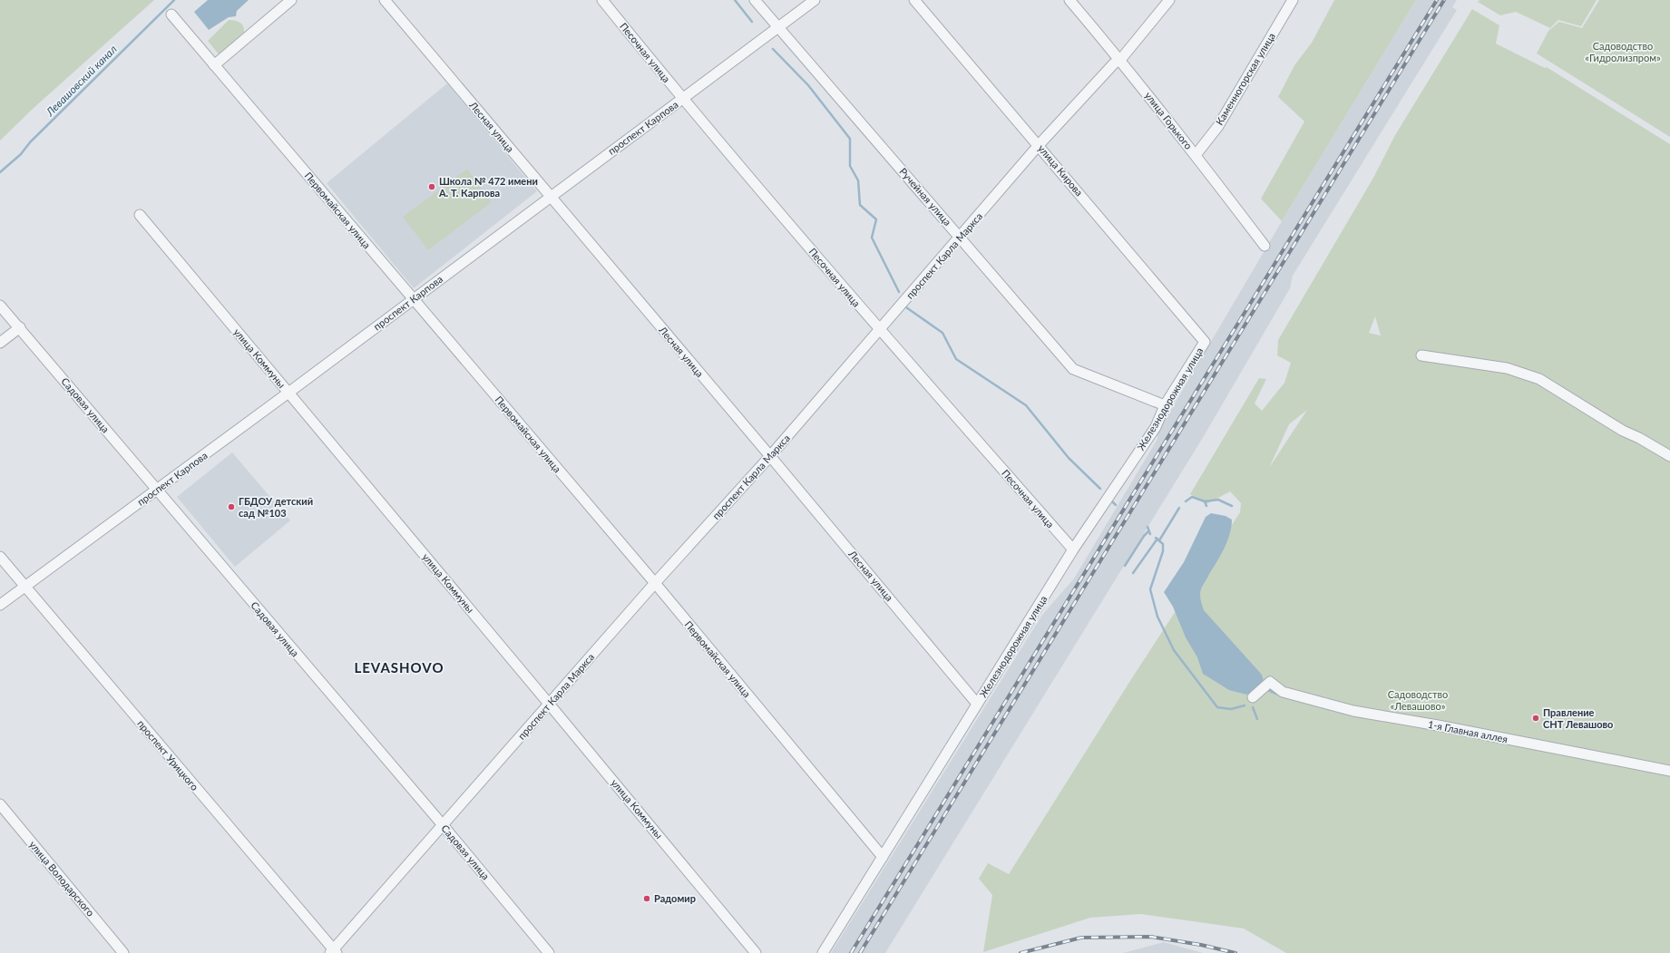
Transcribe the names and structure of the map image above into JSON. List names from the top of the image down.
{
  "streets": {
    "street": [
      "Песочная улица",
      "Каменногорская улица",
      "улица Горького",
      "Лесная улица",
      "проспект Карпова",
      "улица Кирова",
      "Ручейная улица",
      "Первомайская улица",
      "проспект Карла Маркса",
      "улица Коммуны",
      "Железнодорожная улица",
      "Садовая улица",
      "1-я Главная аллея",
      "проспект Урицкого",
      "улица Володарского"
    ]
  },
  "crossings": [
    ["Песочная улица", "проспект Карпова"],
    ["Песочная улица", "проспект Карла Маркса"],
    ["Песочная улица", "Железнодорожная улица"],
    ["Каменногорская улица", "улица Горького"],
    ["улица Горького", "проспект Карла Маркса"],
    ["Лесная улица", "проспект Карпова"],
    ["Лесная улица", "проспект Карла Маркса"],
    ["Лесная улица", "Железнодорожная улица"],
    ["проспект Карпова", "Ручейная улица"],
    ["проспект Карпова", "Первомайская улица"],
    ["проспект Карпова", "улица Коммуны"],
    ["проспект Карпова", "Садовая улица"],
    ["проспект Карпова", "проспект Урицкого"],
    ["улица Кирова", "проспект Карла Маркса"],
    ["улица Кирова", "Железнодорожная улица"],
    ["Ручейная улица", "проспект Карла Маркса"],
    ["Ручейная улица", "Железнодорожная улица"],
    ["Первомайская улица", "проспект Карла Маркса"],
    ["Первомайская улица", "Железнодорожная улица"],
    ["проспект Карла Маркса", "улица Коммуны"],
    ["проспект Карла Маркса", "Садовая улица"],
    ["проспект Карла Маркса", "проспект Урицкого"]
  ],
  "districts": ["LEVASHOVO"],
  "water": ["Левашовский канал"],
  "parks": ["Садоводство «Гидролизпром»", "Садоводство «Левашово»"],
  "places": [
    "Школа № 472 имени А. Т. Карпова",
    "ГБДОУ детский сад №103",
    "Правление СНТ Левашово",
    "Радомир"
  ]
}
